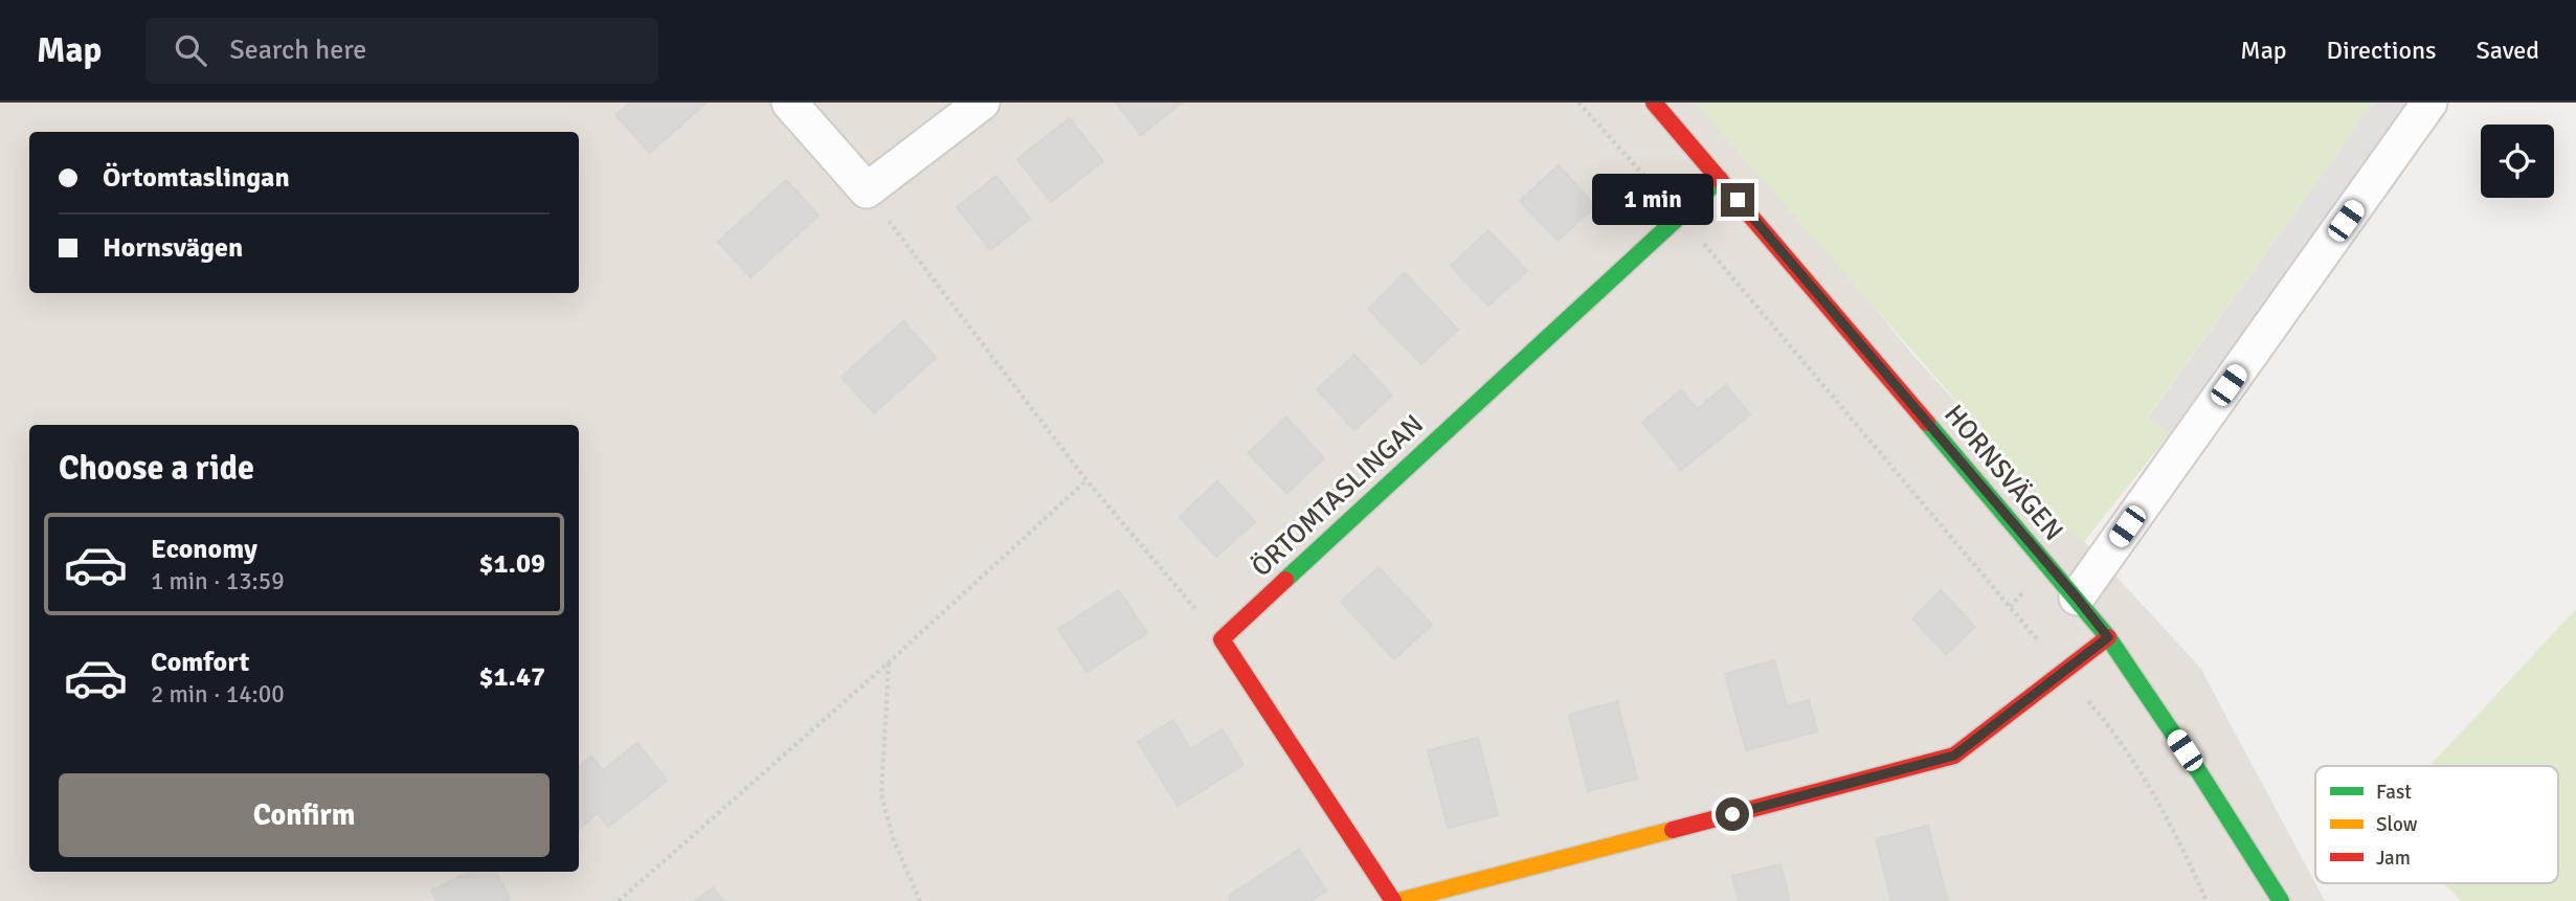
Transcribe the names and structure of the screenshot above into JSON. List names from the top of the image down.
{
  "streets": {
    "street": ["HORNSVÄGEN", "ÖRTOMTASLINGAN"]
  },
  "crossings": [
    ["HORNSVÄGEN", "ÖRTOMTASLINGAN"]
  ],
  "legend": ["Fast", "Slow", "Jam"],
  "page": {
    "header": "Map",
    "search": "Search here",
    "nav": ["Map", "Directions", "Saved"],
    "banner": ["Örtomtaslingan", "Hornsvägen"],
    "bubble": "1 min",
    "heading": "Choose a ride",
    "list": [
      {
        "name": "Economy",
        "note": "1 min · 13:59",
        "value": "$1.09"
      },
      {
        "name": "Comfort",
        "note": "2 min · 14:00",
        "value": "$1.47"
      }
    ],
    "buttons": "Confirm"
  }
}
